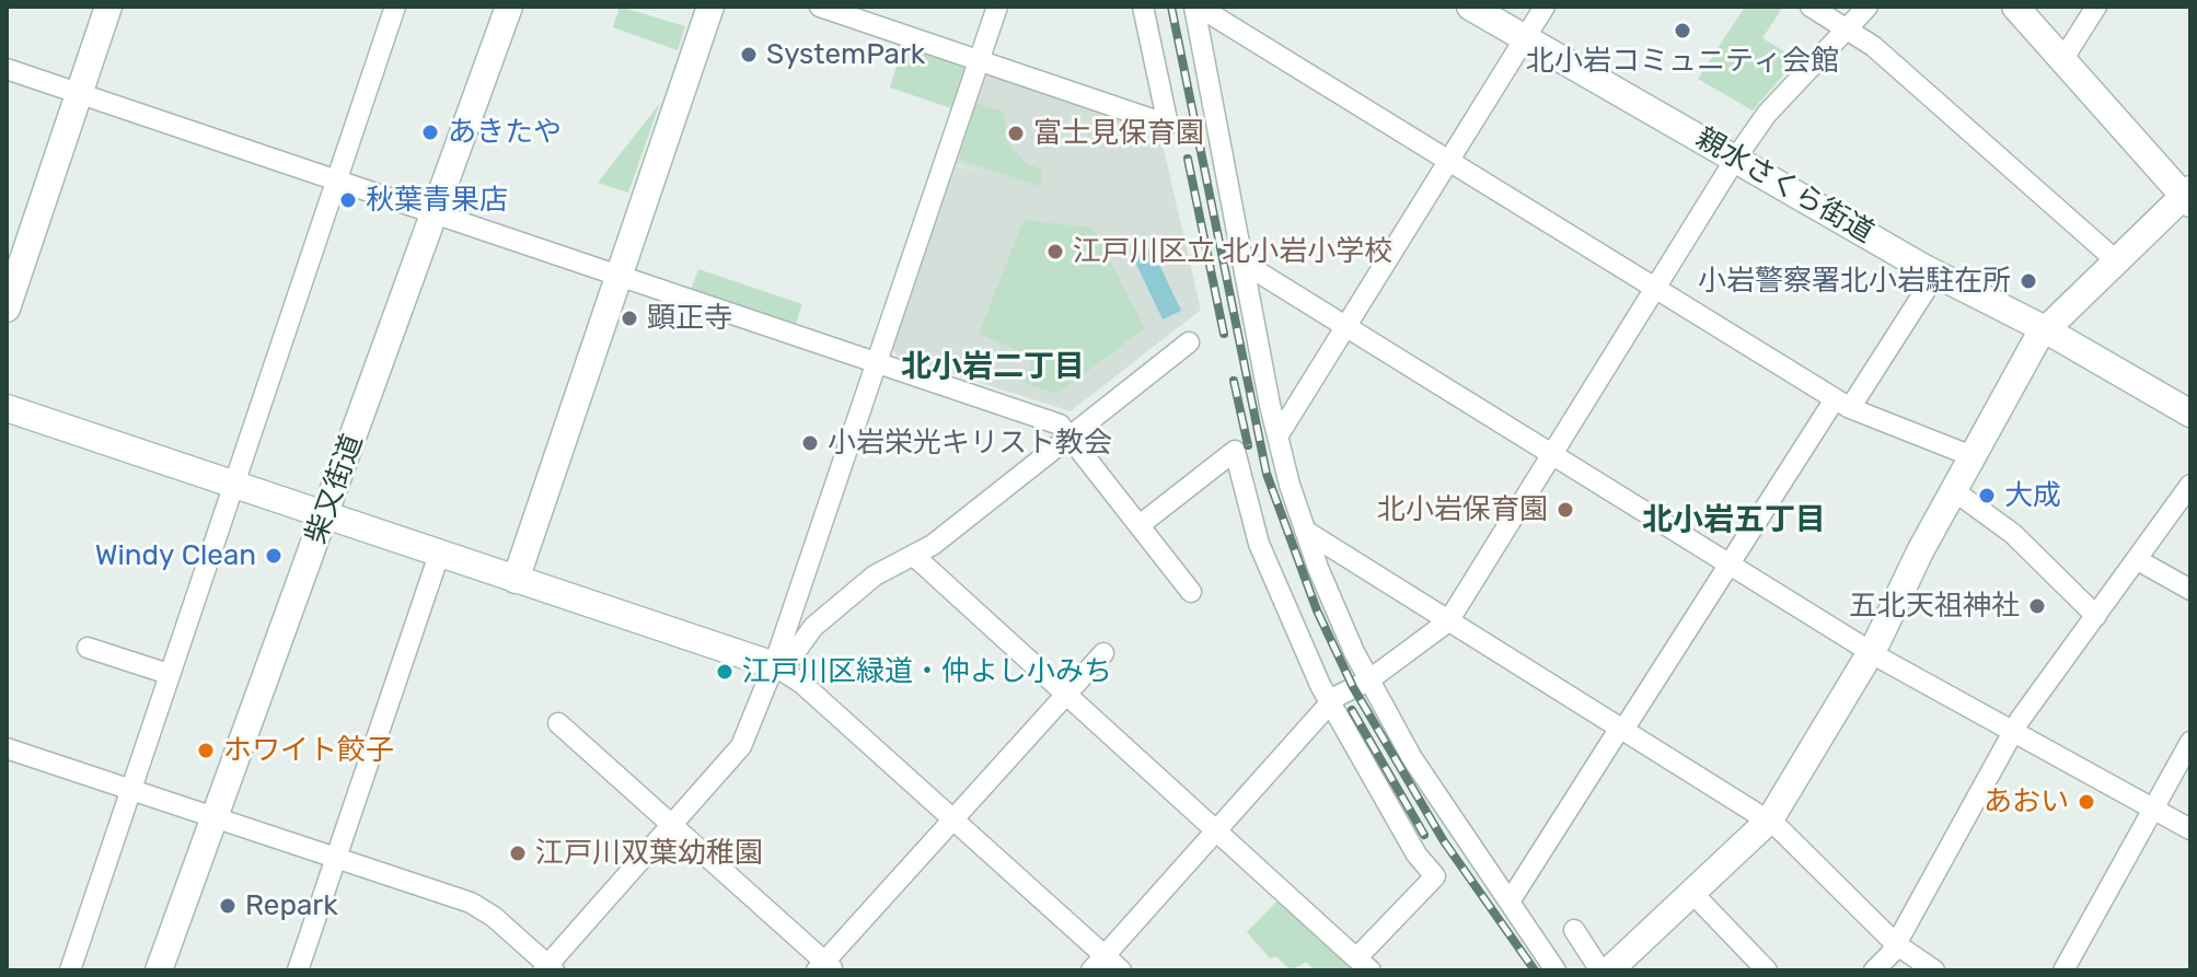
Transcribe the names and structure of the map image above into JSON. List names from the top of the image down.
{
  "streets": {
    "street": ["親水さくら街道", "柴又街道"]
  },
  "districts": ["北小岩二丁目", "北小岩五丁目"],
  "places": [
    "北小岩コミュニティ会館",
    "SystemPark",
    "あきたや",
    "富士見保育園",
    "秋葉青果店",
    "江戸川区立 北小岩小学校",
    "小岩警察署北小岩駐在所",
    "顕正寺",
    "小岩栄光キリスト教会",
    "大成",
    "北小岩保育園",
    "Windy Clean",
    "五北天祖神社",
    "江戸川区緑道・仲よし小みち",
    "ホワイト餃子",
    "あおい",
    "江戸川双葉幼稚園",
    "Repark"
  ]
}
